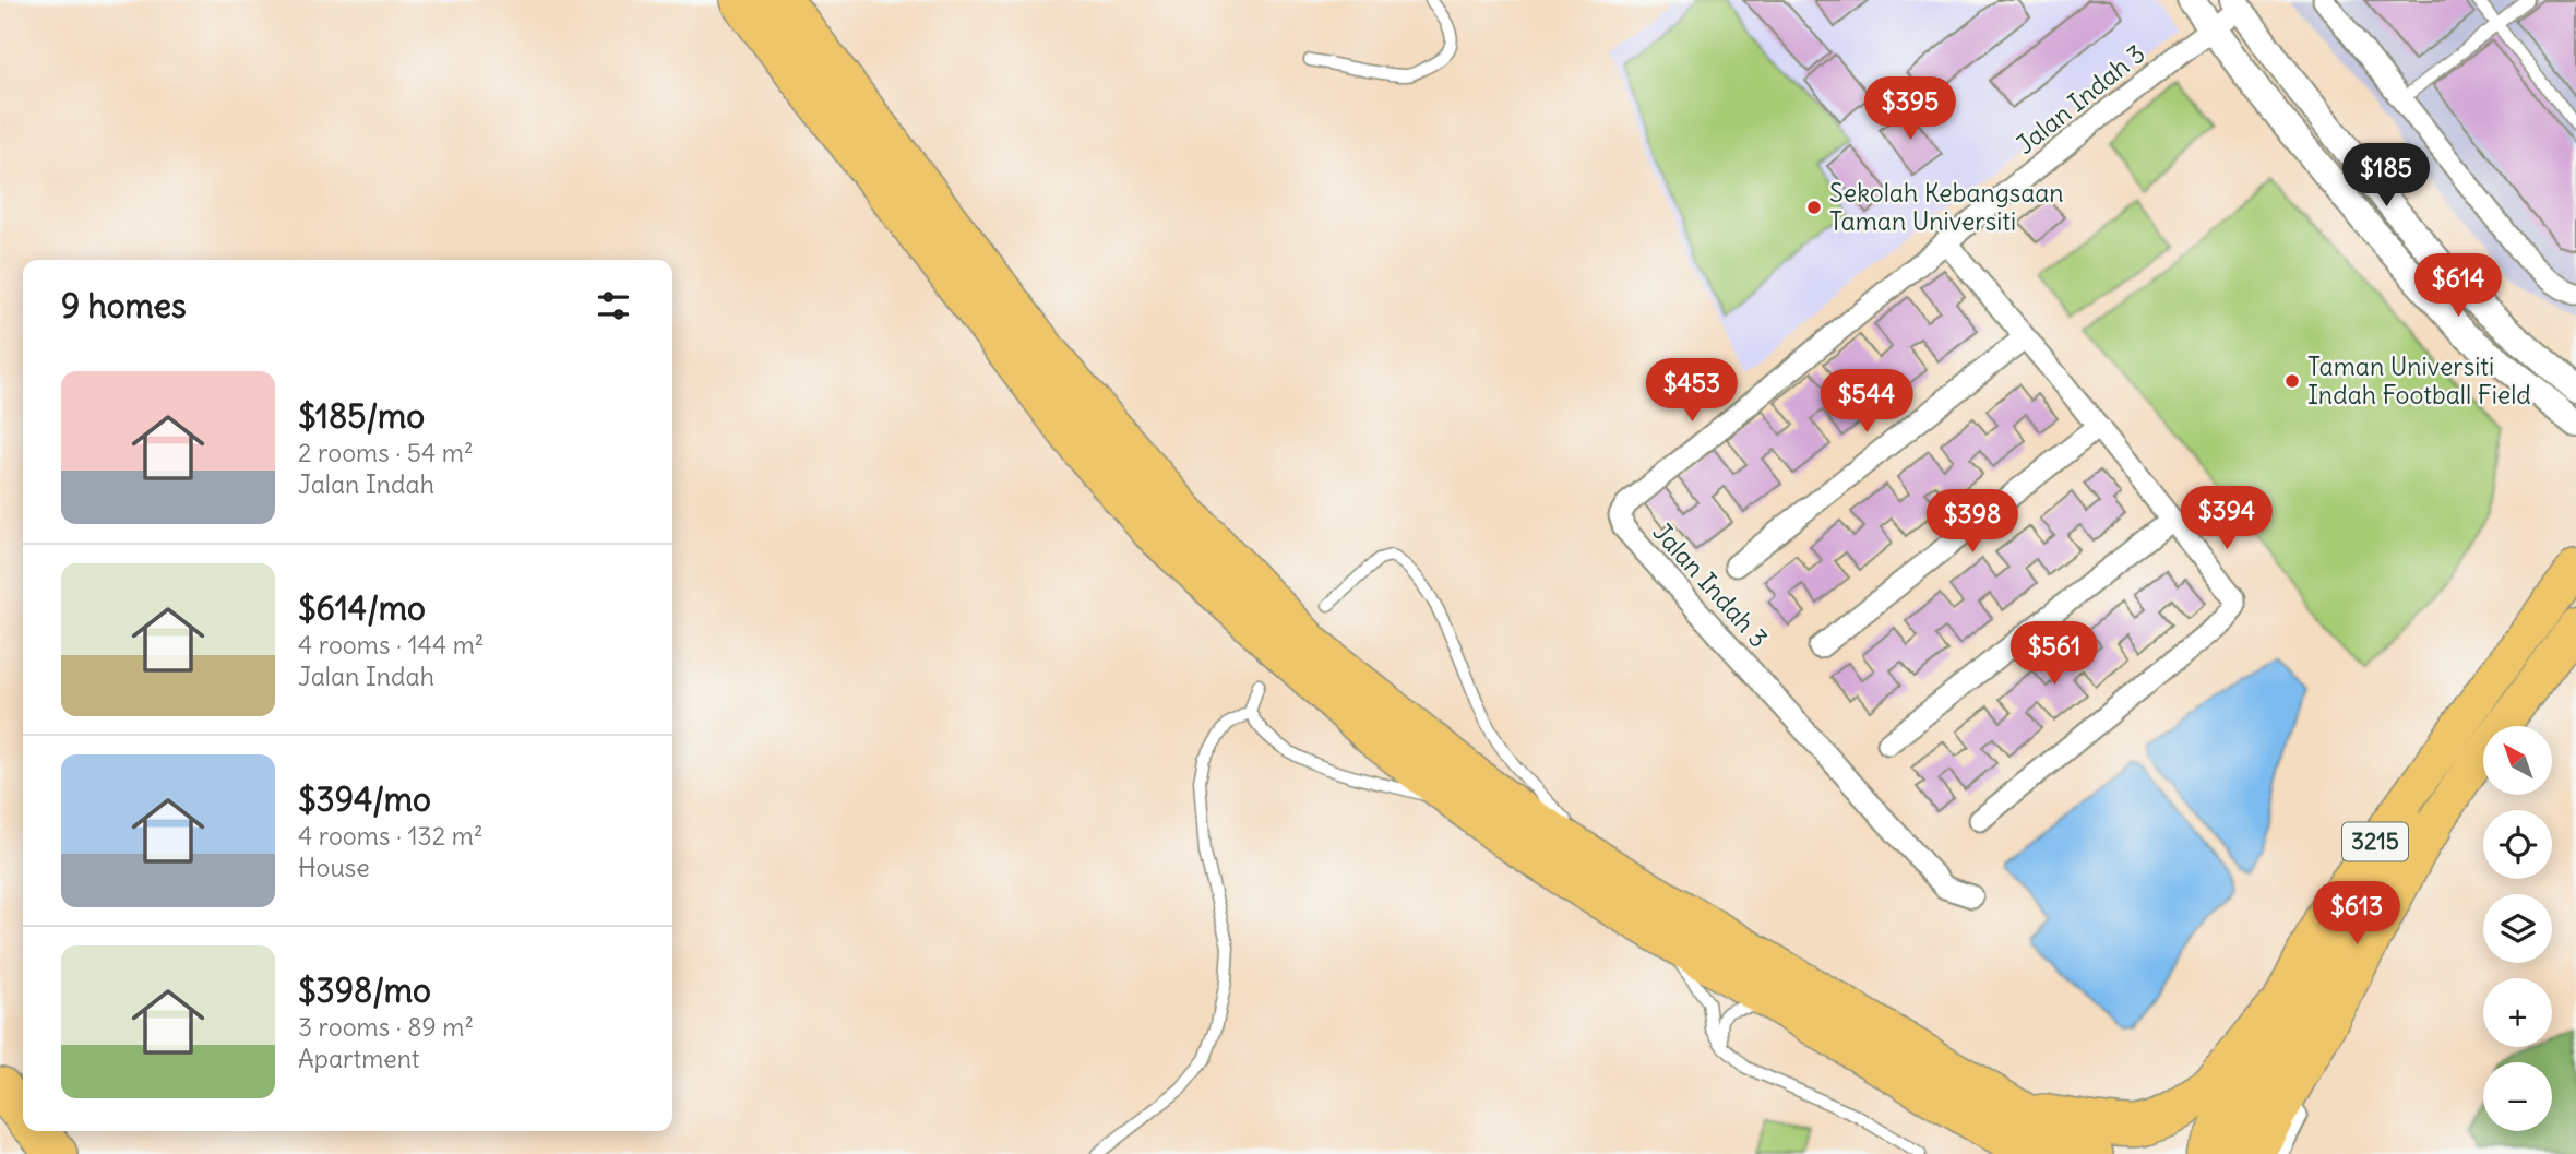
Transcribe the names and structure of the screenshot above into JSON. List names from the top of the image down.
{
  "streets": {
    "main road": ["3215"],
    "street": ["Jalan Indah 3"]
  },
  "places": ["Sekolah Kebangsaan Taman Universiti", "Taman Universiti Indah Football Field"],
  "north": "top left",
  "page": {
    "price": [
      "$395",
      "$185",
      "$614",
      "$453",
      "$544",
      "$394",
      "$398",
      "$561",
      "$613"
    ],
    "heading": "9 homes",
    "list": [
      {
        "name": "$185/mo",
        "note": "2 rooms · 54 m² · Jalan Indah"
      },
      {
        "name": "$614/mo",
        "note": "4 rooms · 144 m² · Jalan Indah"
      },
      {
        "name": "$394/mo",
        "note": "4 rooms · 132 m² · House"
      },
      {
        "name": "$398/mo",
        "note": "3 rooms · 89 m² · Apartment"
      }
    ],
    "map_buttons": ["+", "−"]
  }
}
